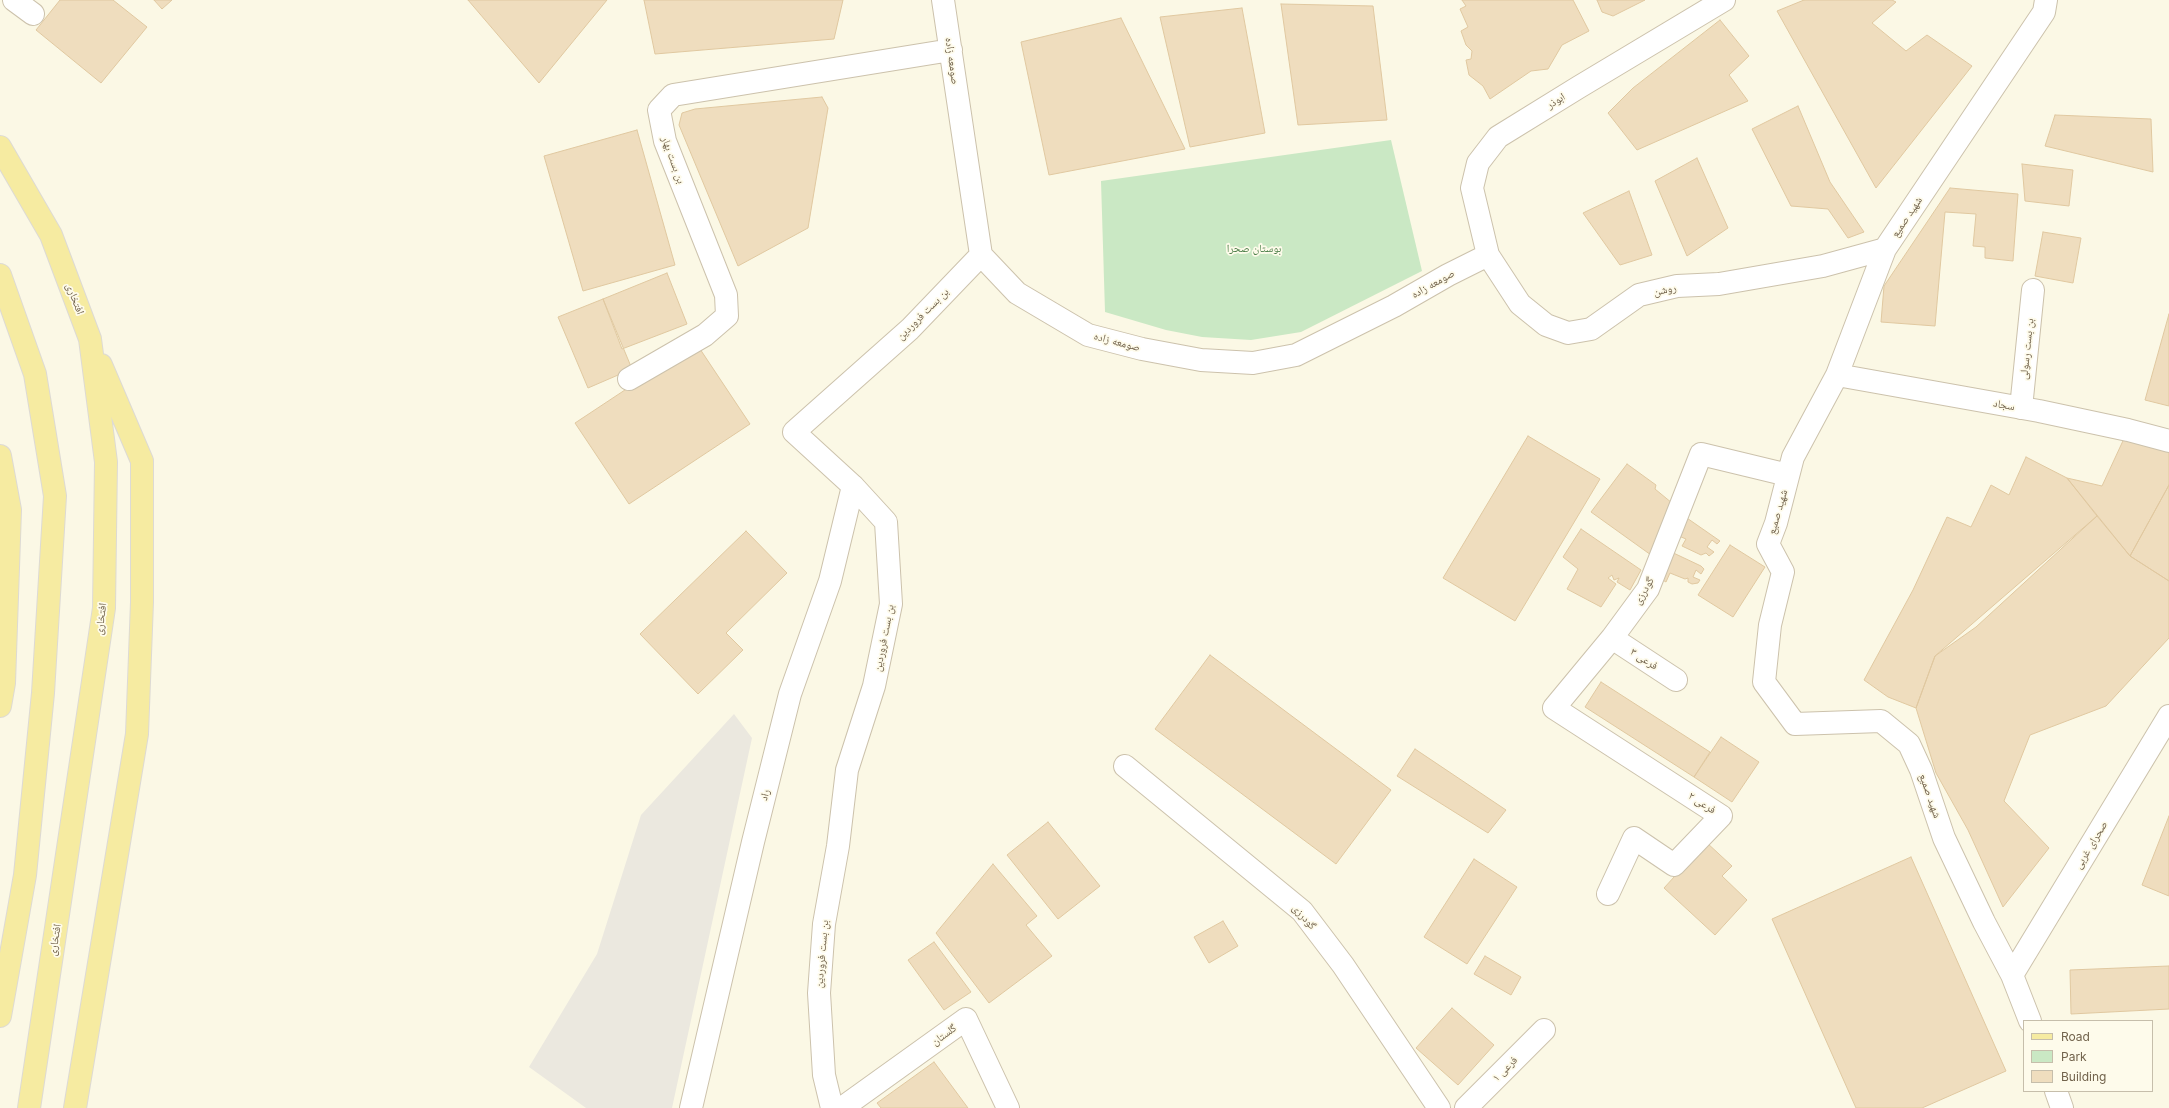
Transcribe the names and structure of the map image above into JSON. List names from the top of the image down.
{
  "streets": {
    "main road": ["افتخاری"],
    "street": [
      "صومعه زاده",
      "ابوذر",
      "بن بست بهار",
      "شهید صمیع",
      "روشن",
      "بن بست فروردین",
      "بن بست رسولی",
      "سجاد",
      "گودرزی",
      "فرعی ۳",
      "راد",
      "فرعی ۲",
      "صحرای غربی",
      "گلستان",
      "فرعی ۱"
    ]
  },
  "crossings": [
    ["صومعه زاده", "ابوذر"],
    ["صومعه زاده", "بن بست بهار"],
    ["صومعه زاده", "روشن"],
    ["صومعه زاده", "بن بست فروردین"],
    ["ابوذر", "روشن"],
    ["شهید صمیع", "روشن"],
    ["شهید صمیع", "سجاد"],
    ["شهید صمیع", "گودرزی"],
    ["شهید صمیع", "صحرای غربی"],
    ["بن بست فروردین", "راد"],
    ["بن بست رسولی", "سجاد"],
    ["گودرزی", "فرعی ۳"],
    ["گودرزی", "فرعی ۲"]
  ],
  "parks": ["بوستان صحرا"],
  "legend": ["Road", "Park", "Building"]
}
